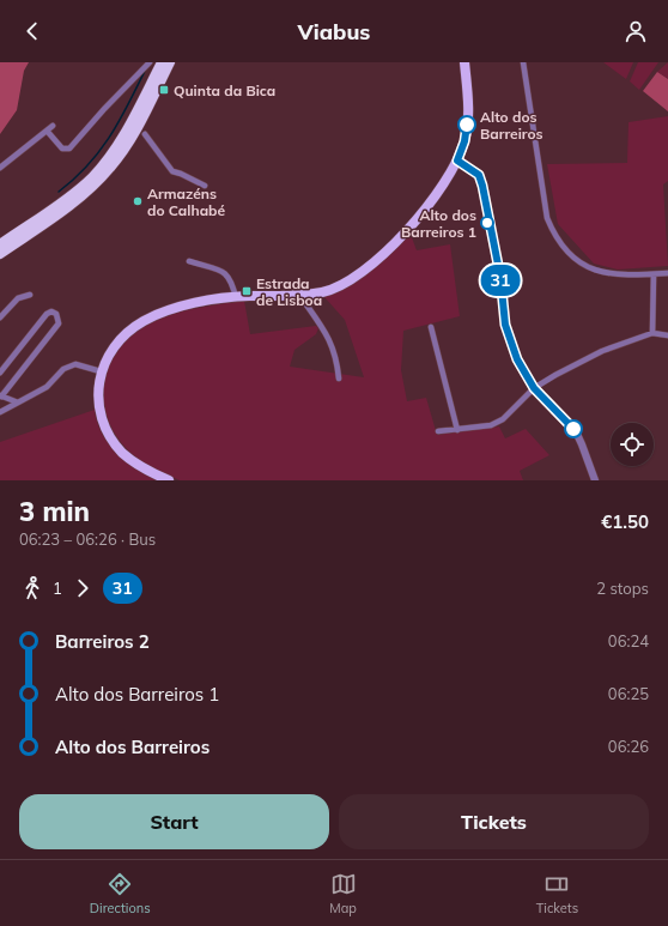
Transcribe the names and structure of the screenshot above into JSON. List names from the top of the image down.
{
  "places": {
    "transit": ["Quinta da Bica", "Estrada de Lisboa"],
    "other": ["Alto dos Barreiros", "Armazéns do Calhabé", "Alto dos Barreiros 1"]
  },
  "lines": ["bus line 31"],
  "page": {
    "header": "Viabus",
    "on_map": "31",
    "heading": ["3 min", "06:23 – 06:26 · Bus", "€1.50"],
    "legs": ["1", "31", "2 stops"],
    "list": [
      {
        "name": "Barreiros 2",
        "value": "06:24"
      },
      {
        "name": "Alto dos Barreiros 1",
        "value": "06:25"
      },
      {
        "name": "Alto dos Barreiros",
        "value": "06:26"
      }
    ],
    "buttons": ["Start", "Tickets"],
    "tabs": ["Directions", "Map", "Tickets"]
  }
}
